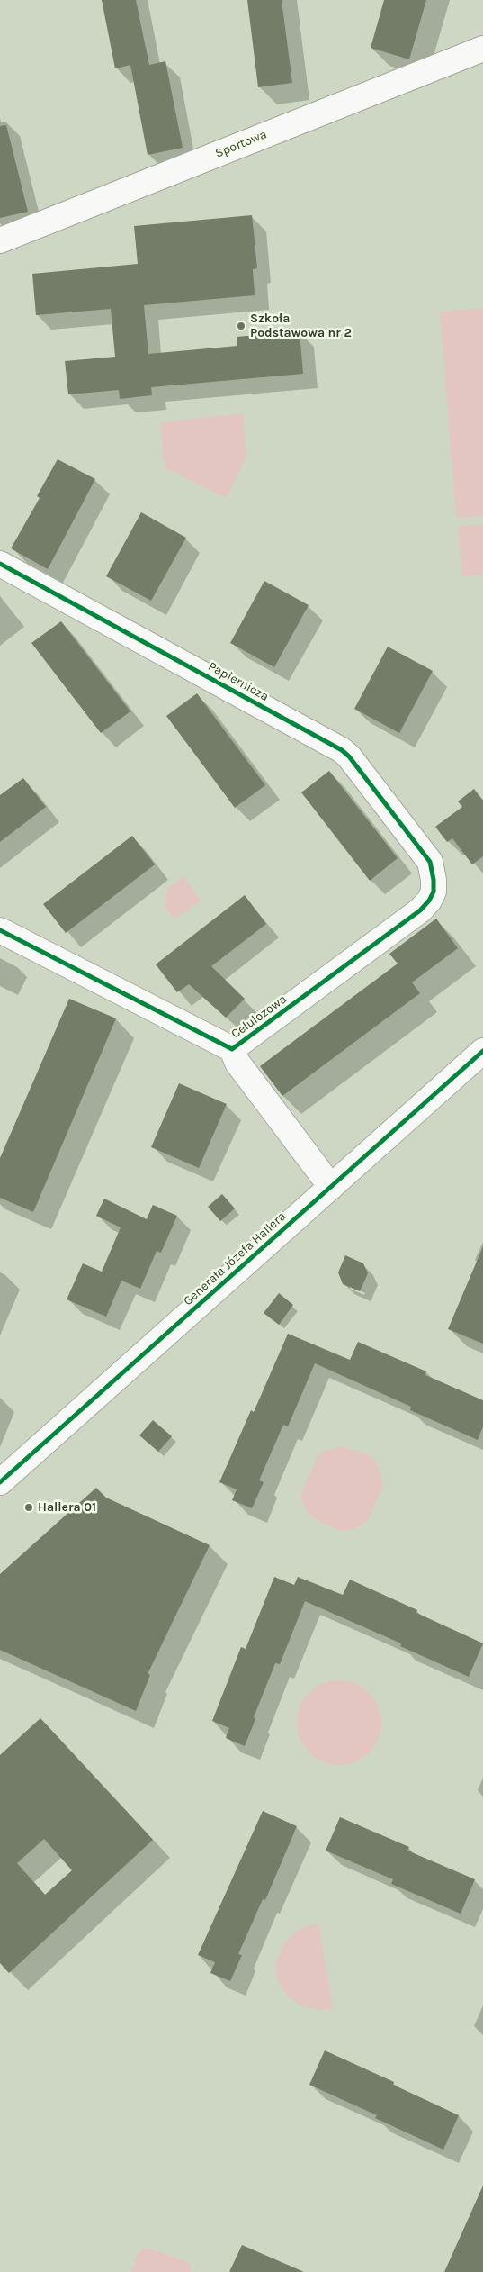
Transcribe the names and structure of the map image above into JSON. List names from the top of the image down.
{
  "streets": {
    "street": [
      "Sportowa",
      "Papiernicza",
      "Celulozowa",
      "Generała Józefa Hallera"
    ]
  },
  "crossings": [
    ["Papiernicza", "Celulozowa"],
    ["Celulozowa", "Generała Józefa Hallera"]
  ],
  "places": ["Szkoła Podstawowa nr 2", "Hallera 01"]
}
